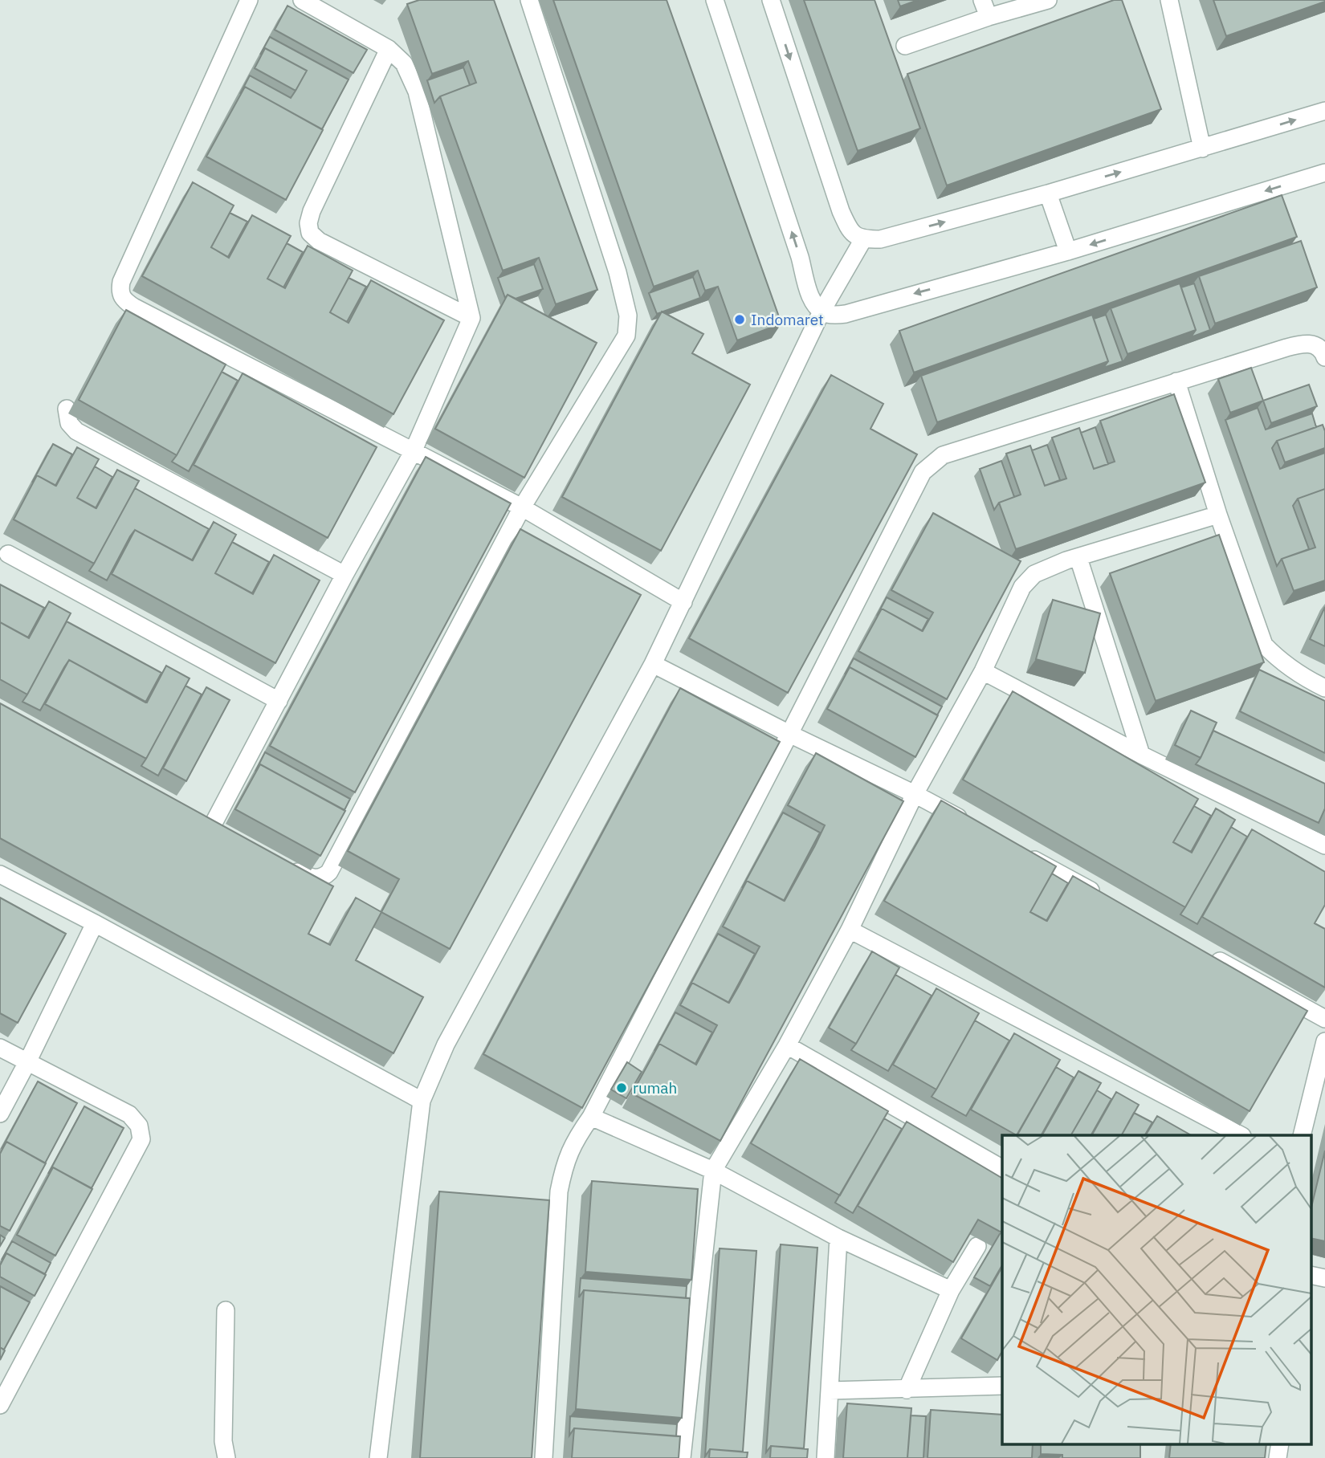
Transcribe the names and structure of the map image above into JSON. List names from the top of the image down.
{
  "places": ["Indomaret", "rumah"]
}
